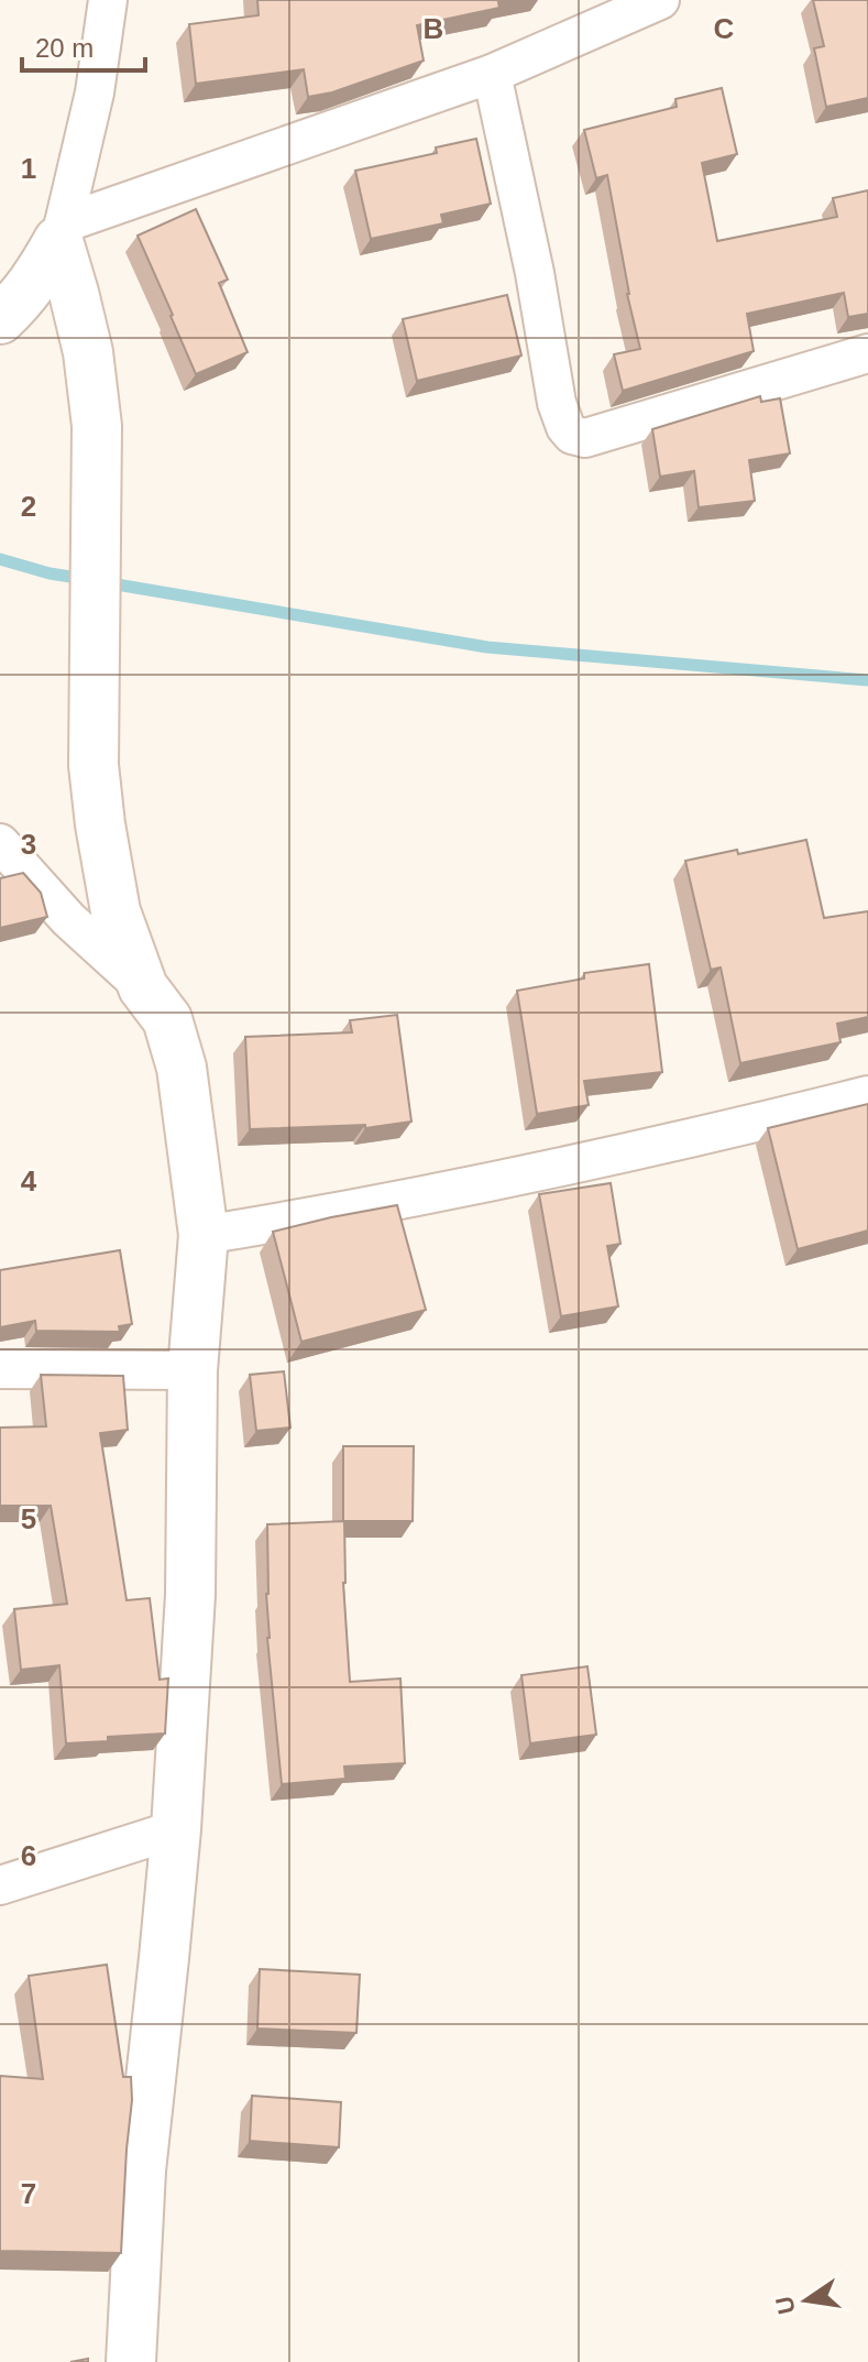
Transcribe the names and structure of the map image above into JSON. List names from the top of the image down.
{
  "scale_bar": "20 m",
  "north": "left",
  "grid": {
    "columns": ["B", "C"],
    "rows": [
      "1",
      "2",
      "3",
      "4",
      "5",
      "6",
      "7"
    ]
  }
}
